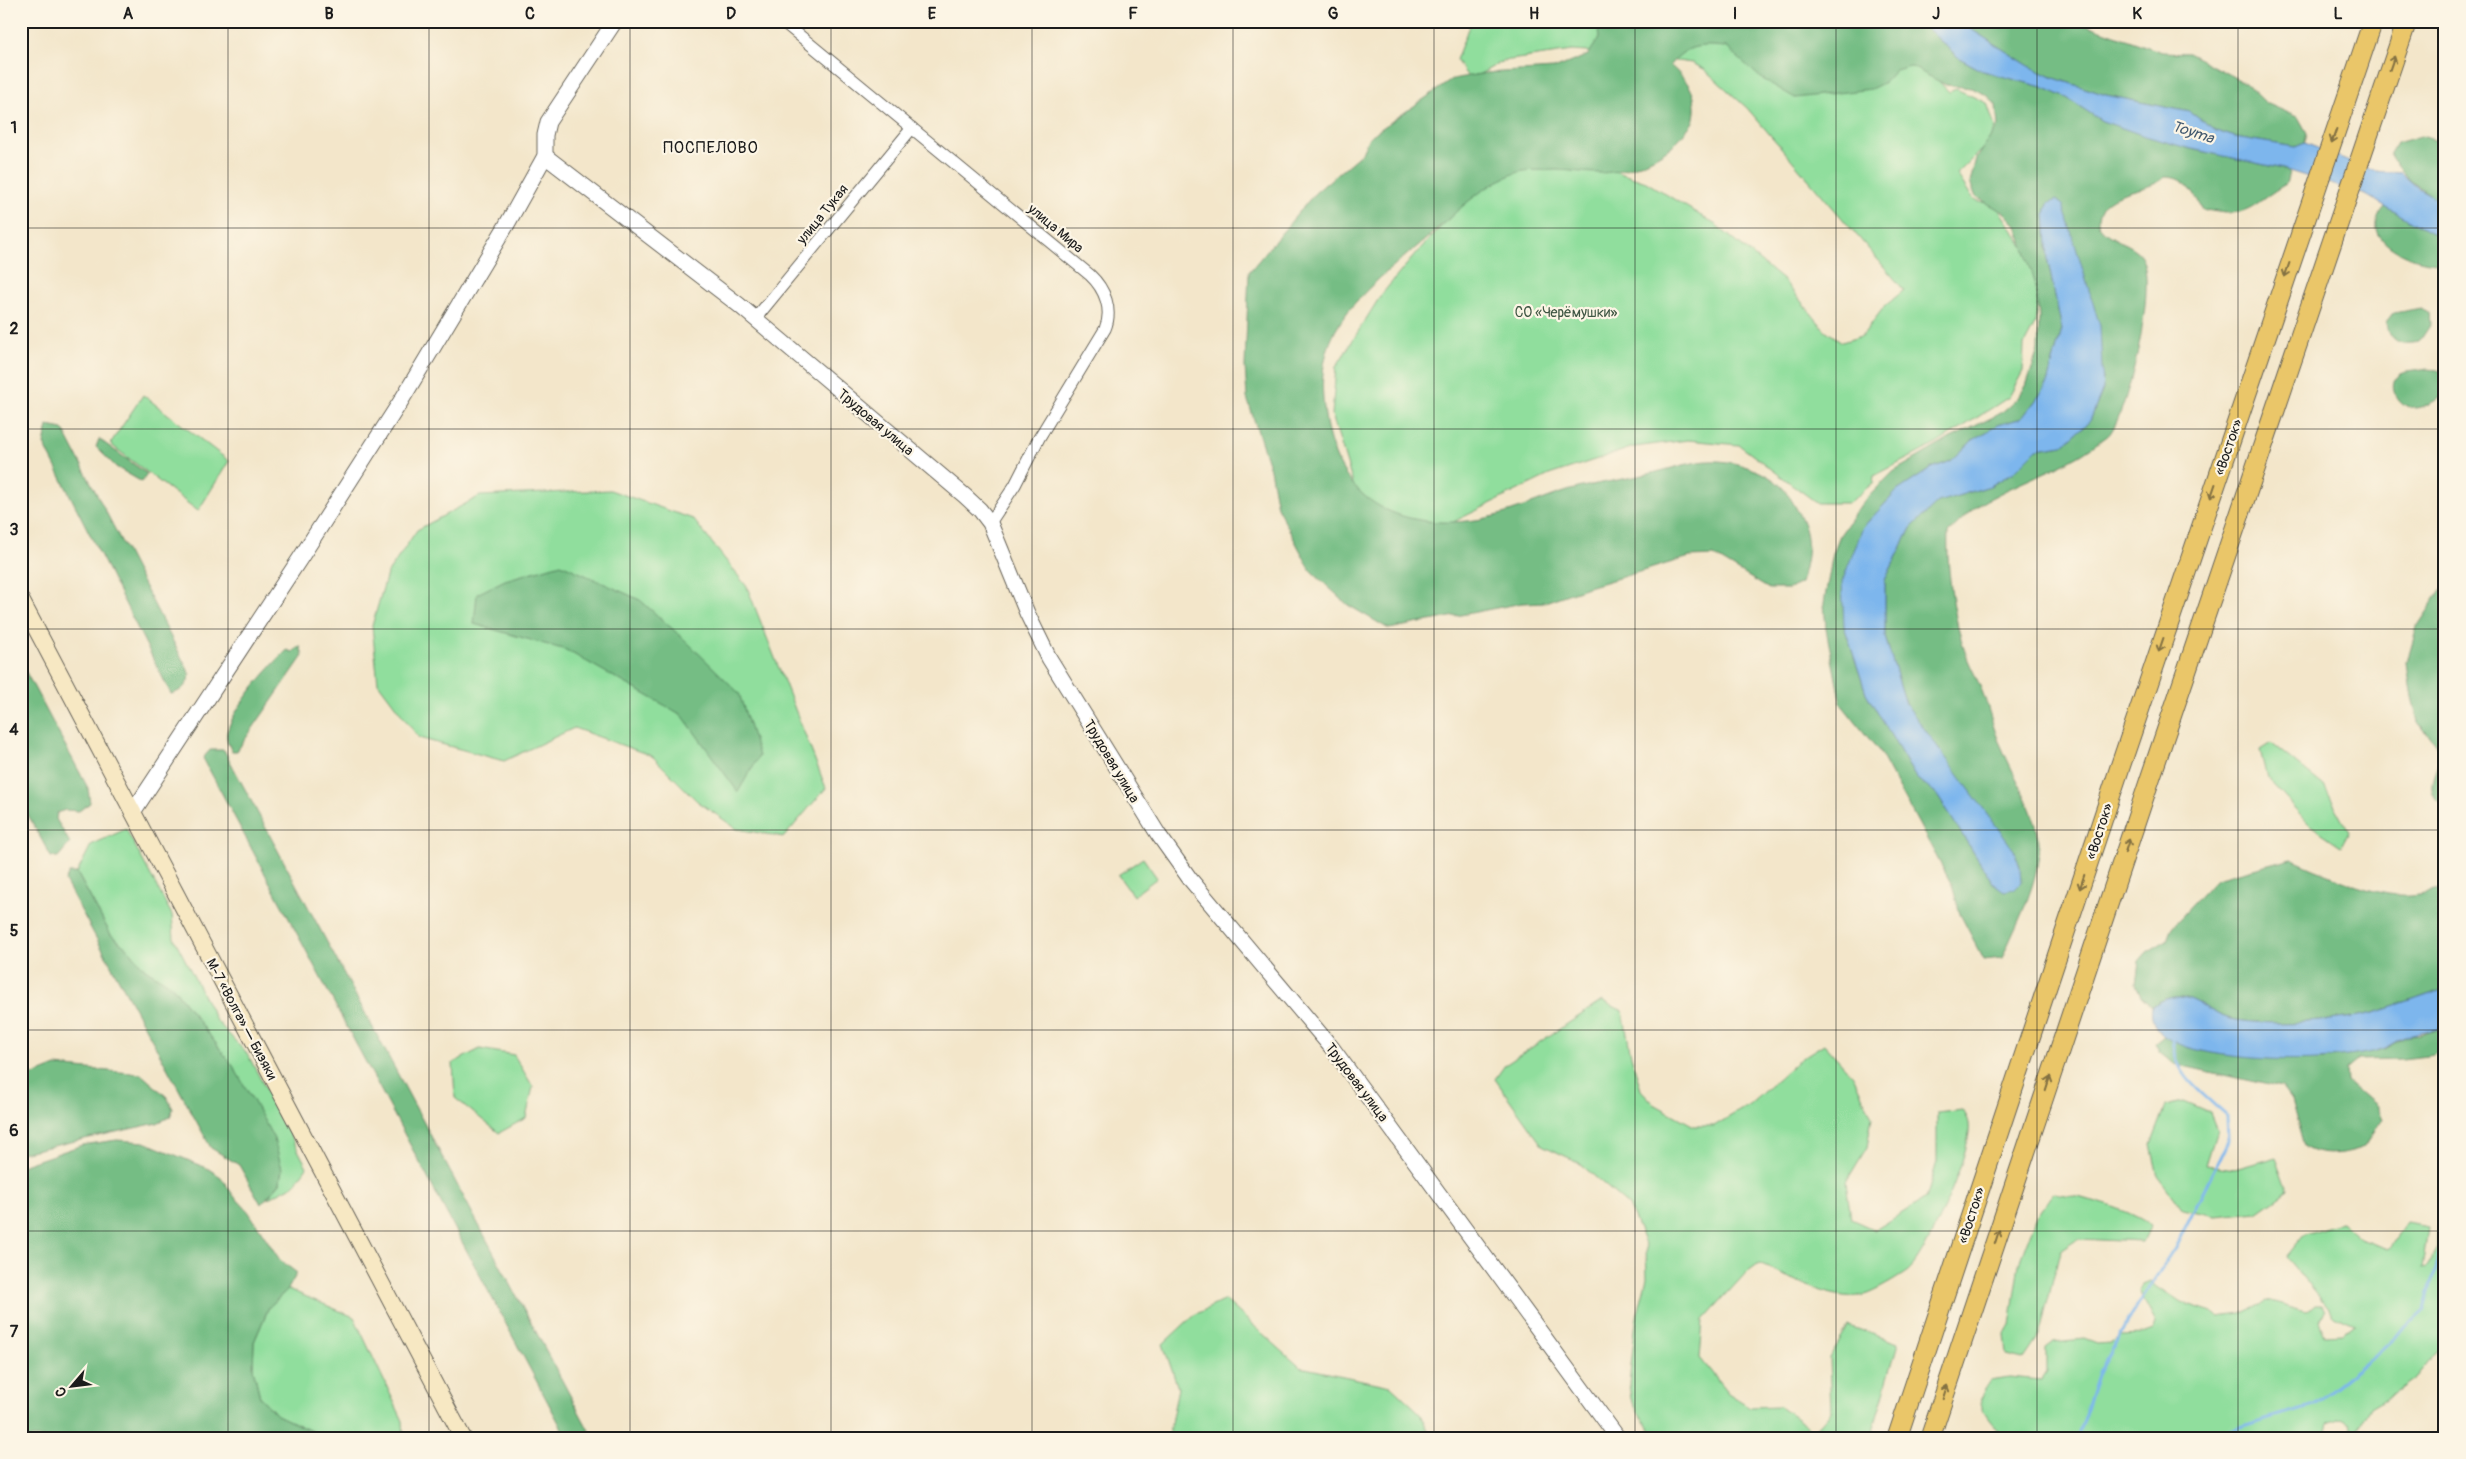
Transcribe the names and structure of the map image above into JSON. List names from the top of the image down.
{
  "streets": {
    "main road": ["«Восток»", "М-7 «Волга» — Бизяки"],
    "street": ["улица Тукая", "улица Мира", "Трудовая улица"]
  },
  "crossings": [
    ["улица Тукая", "улица Мира"],
    ["улица Тукая", "Трудовая улица"],
    ["улица Мира", "Трудовая улица"]
  ],
  "districts": ["ПОСПЕЛОВО"],
  "water": ["Toyma"],
  "parks": ["СО «Черёмушки»"],
  "north": "bottom left",
  "grid": {
    "columns": [
      "A",
      "B",
      "C",
      "D",
      "E",
      "F",
      "G",
      "H",
      "I",
      "J",
      "K",
      "L"
    ],
    "rows": [
      "1",
      "2",
      "3",
      "4",
      "5",
      "6",
      "7"
    ]
  }
}
